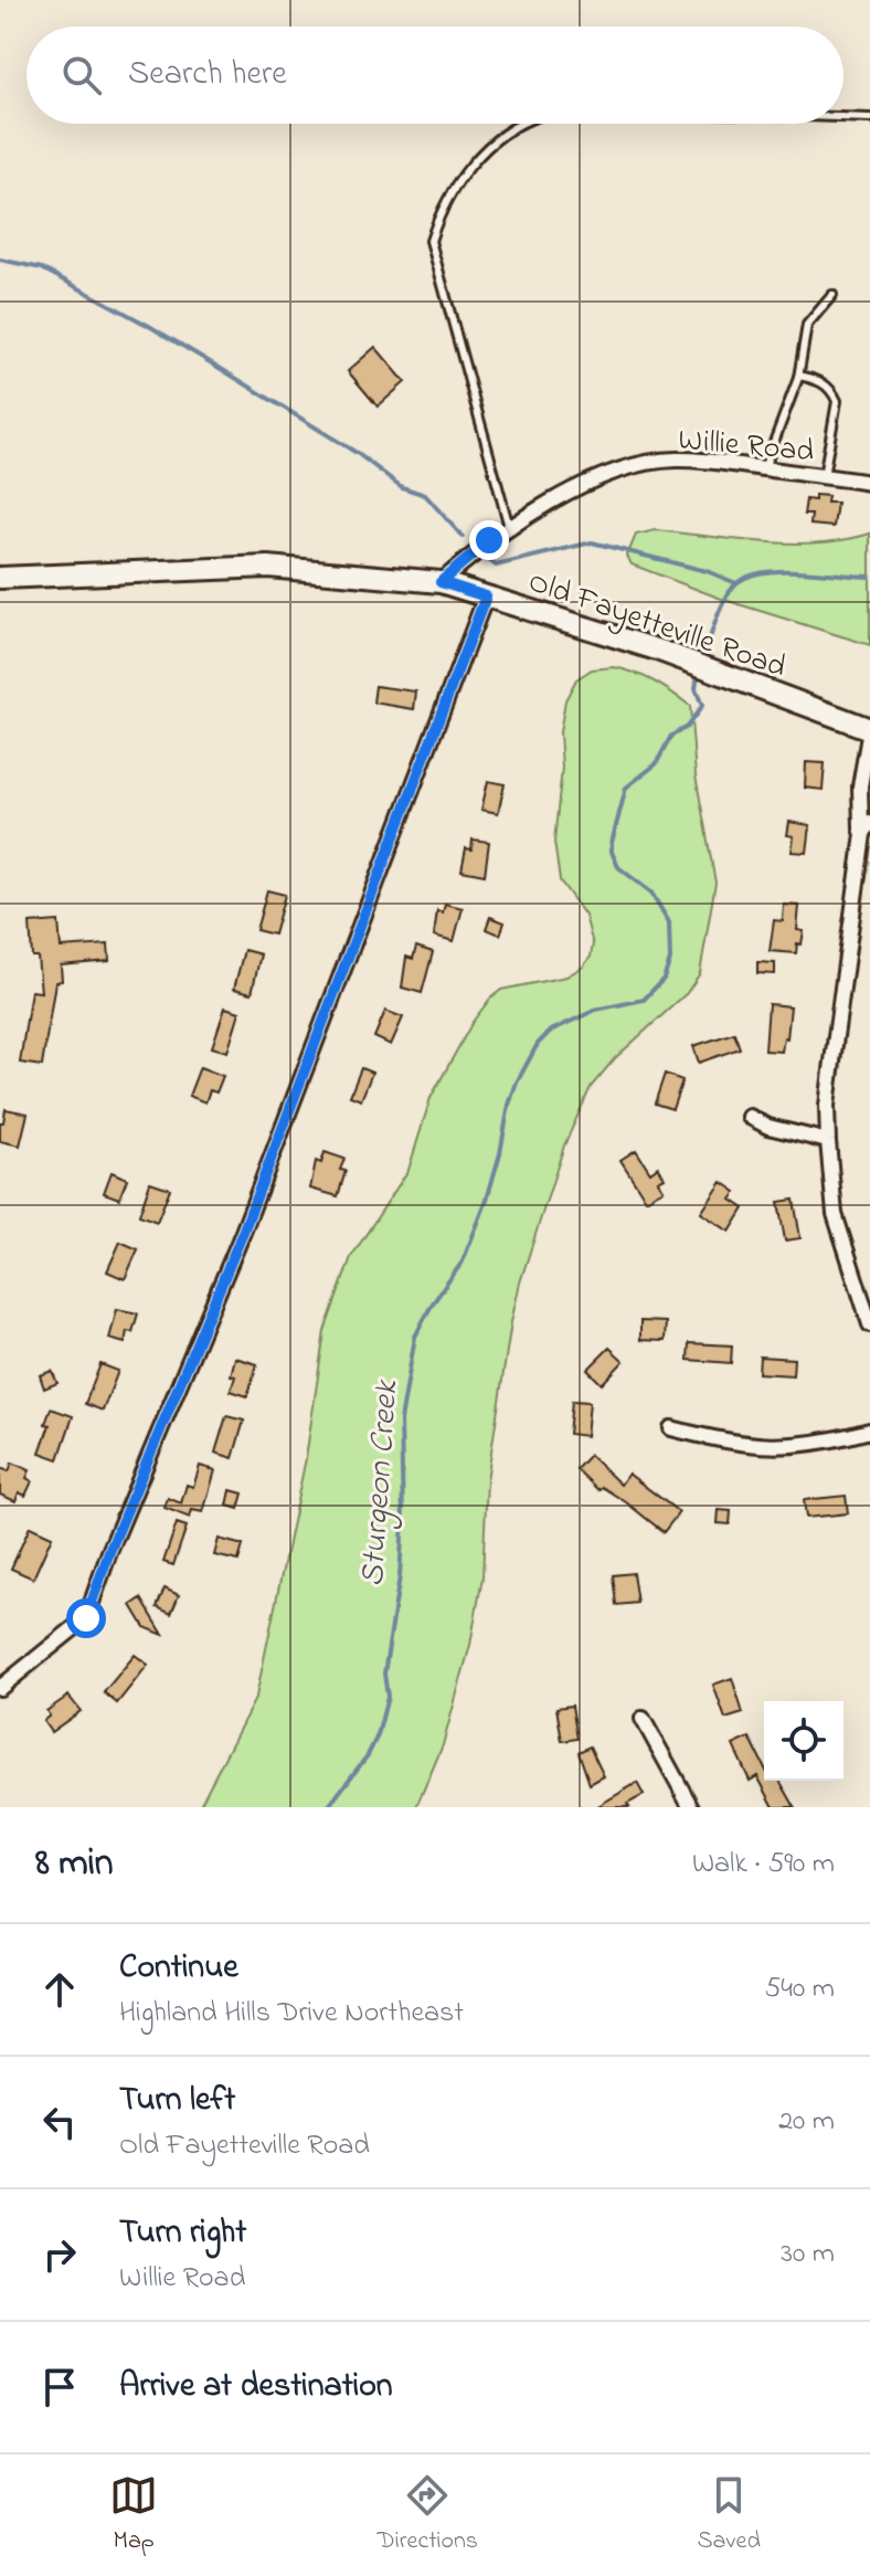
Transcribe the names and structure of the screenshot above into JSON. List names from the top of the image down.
{
  "streets": {
    "street": ["Willie Road", "Old Fayetteville Road"]
  },
  "crossings": [
    ["Willie Road", "Old Fayetteville Road"]
  ],
  "water": ["Sturgeon Creek"],
  "page": {
    "search": "Search here",
    "heading": ["8 min", "Walk · 590 m"],
    "list": [
      ["Continue", "Highland Hills Drive Northeast", "540 m"],
      ["Turn left", "Old Fayetteville Road", "20 m"],
      ["Turn right", "Willie Road", "30 m"],
      "Arrive at destination"
    ],
    "nav": ["Map", "Directions", "Saved"]
  }
}
